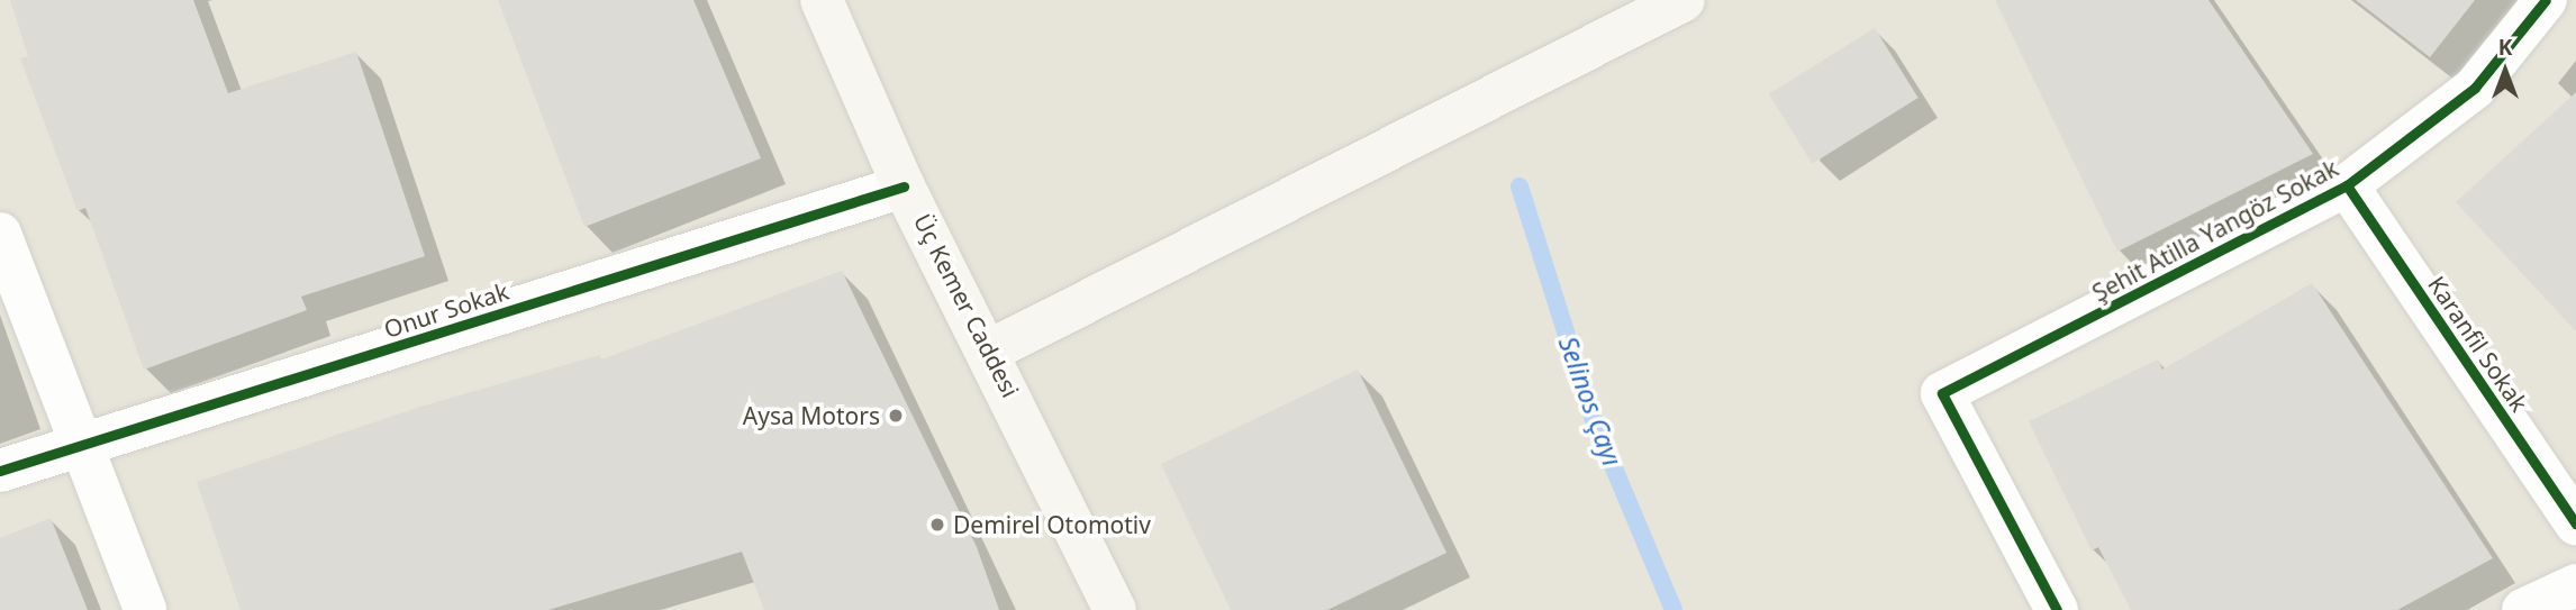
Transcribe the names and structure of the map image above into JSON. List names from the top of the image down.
{
  "streets": {
    "main road": ["Üç Kemer Caddesi"],
    "street": ["Şehit Atilla Yangöz Sokak", "Onur Sokak", "Karanfil Sokak"]
  },
  "crossings": [
    ["Şehit Atilla Yangöz Sokak", "Karanfil Sokak"],
    ["Üç Kemer Caddesi", "Onur Sokak"]
  ],
  "water": ["Selinos Çayı"],
  "places": ["Aysa Motors", "Demirel Otomotiv"],
  "north": "top"
}
